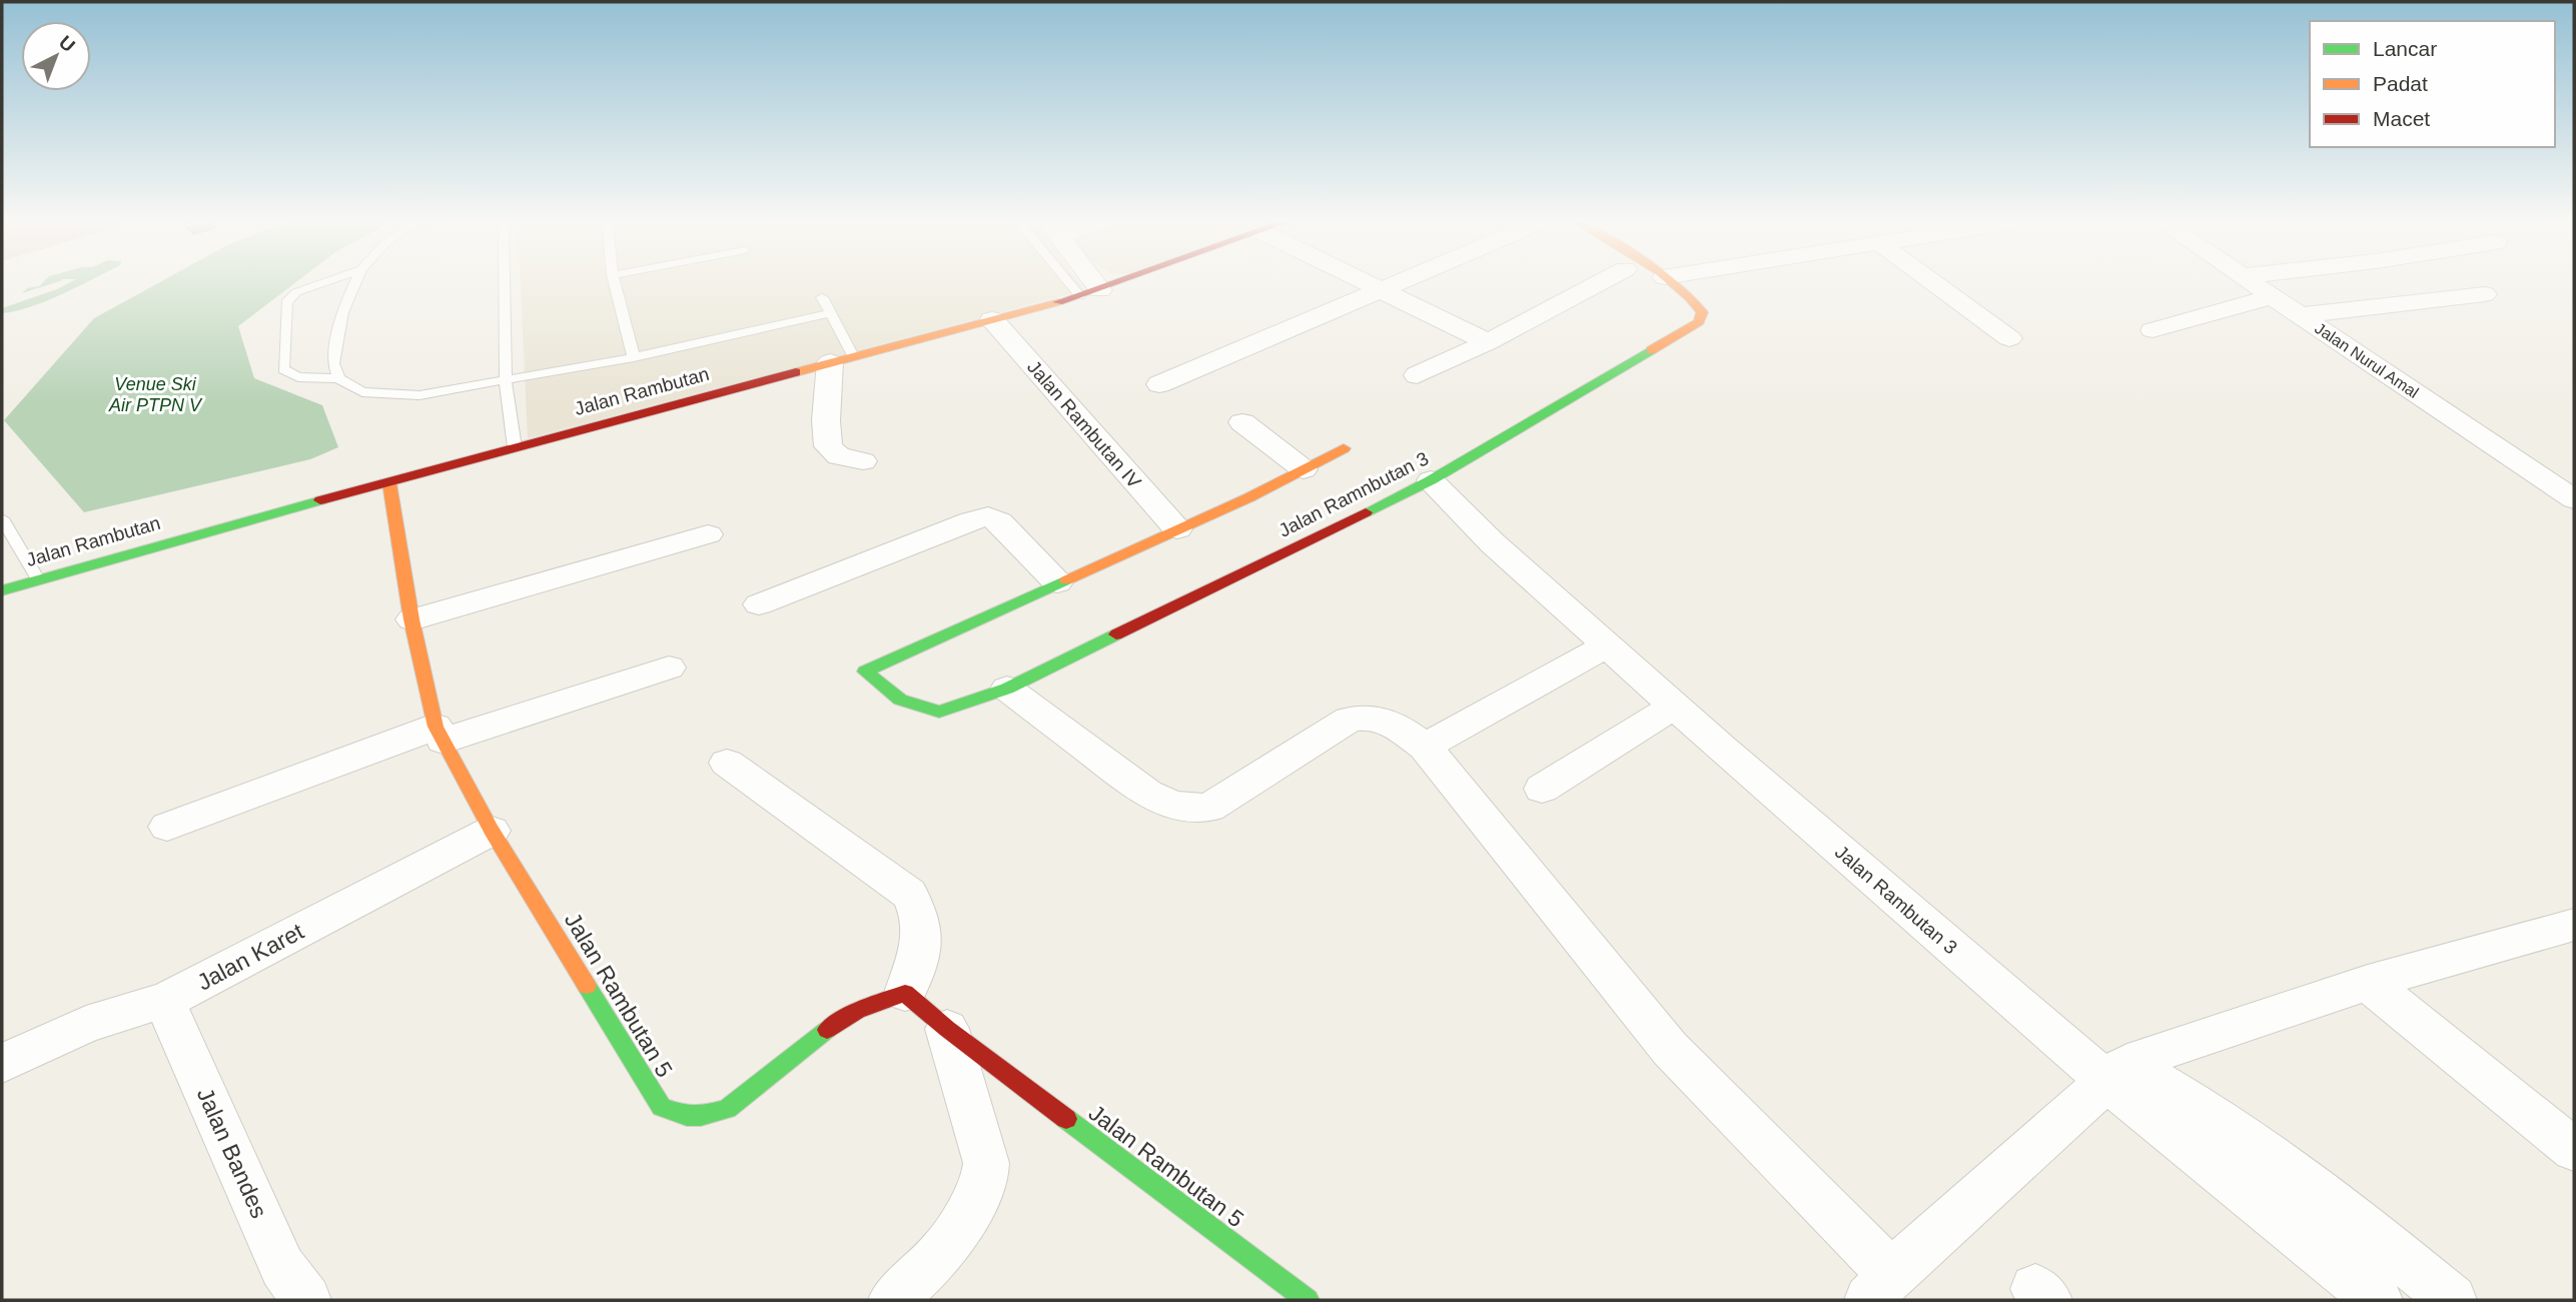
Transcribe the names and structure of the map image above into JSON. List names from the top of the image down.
{
  "streets": {
    "street": [
      "Jalan Nurul Amal",
      "Jalan Rambutan",
      "Jalan Rambutan IV",
      "Jalan Ramnbutan 3",
      "Jalan Rambutan 3",
      "Jalan Karet",
      "Jalan Rambutan 5",
      "Jalan Bandes"
    ]
  },
  "crossings": [
    ["Jalan Rambutan", "Jalan Rambutan IV"],
    ["Jalan Rambutan", "Jalan Rambutan 5"],
    ["Jalan Ramnbutan 3", "Jalan Rambutan 3"],
    ["Jalan Karet", "Jalan Rambutan 5"],
    ["Jalan Karet", "Jalan Bandes"]
  ],
  "water": ["Venue Ski Air PTPN V"],
  "legend": ["Lancar", "Padat", "Macet"],
  "north": "top right"
}
